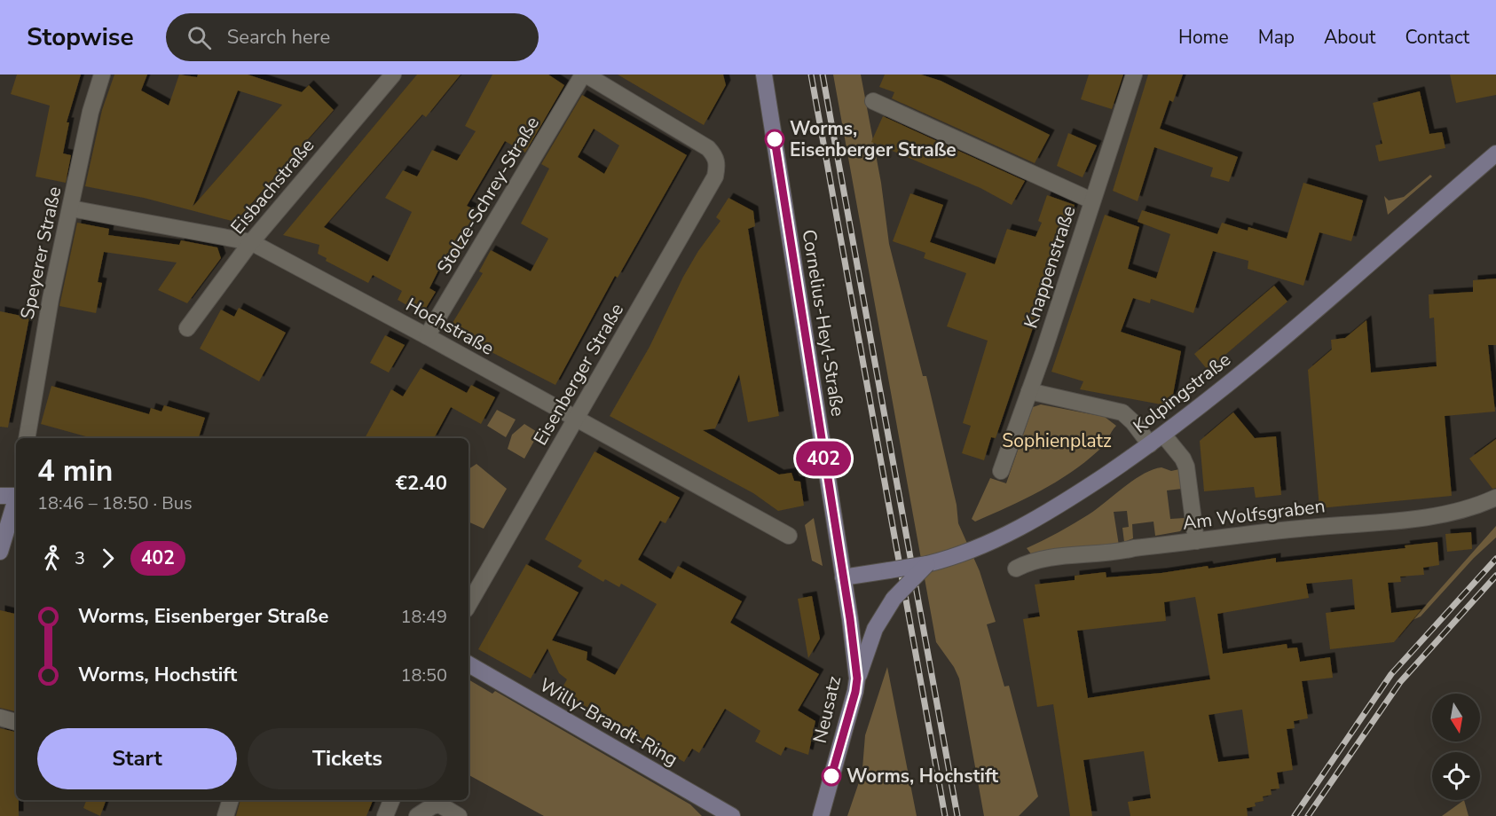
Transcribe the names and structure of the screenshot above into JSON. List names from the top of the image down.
{
  "streets": {
    "main road": [
      "Cornelius-Heyl-Straße",
      "Kolpingstraße",
      "Neusatz",
      "Willy-Brandt-Ring"
    ],
    "street": [
      "Eisbachstraße",
      "Stolze-Schrey-Straße",
      "Speyerer Straße",
      "Knappenstraße",
      "Hochstraße",
      "Eisenberger Straße",
      "Am Wolfsgraben"
    ]
  },
  "crossings": [
    ["Eisbachstraße", "Hochstraße"],
    ["Stolze-Schrey-Straße", "Hochstraße"],
    ["Stolze-Schrey-Straße", "Eisenberger Straße"],
    ["Speyerer Straße", "Hochstraße"],
    ["Cornelius-Heyl-Straße", "Kolpingstraße"],
    ["Cornelius-Heyl-Straße", "Neusatz"],
    ["Hochstraße", "Eisenberger Straße"],
    ["Kolpingstraße", "Neusatz"]
  ],
  "parks": ["Sophienplatz"],
  "places": ["Worms, Eisenberger Straße", "Worms, Hochstift"],
  "lines": ["bus line 402"],
  "north": "bottom",
  "page": {
    "header": "Stopwise",
    "search": "Search here",
    "nav": [
      "Home",
      "Map",
      "About",
      "Contact"
    ],
    "on_map": "402",
    "heading": ["4 min", "18:46 – 18:50 · Bus", "€2.40"],
    "legs": ["3", "402"],
    "list": [
      {
        "name": "Worms, Eisenberger Straße",
        "value": "18:49"
      },
      {
        "name": "Worms, Hochstift",
        "value": "18:50"
      }
    ],
    "buttons": ["Start", "Tickets"]
  }
}
